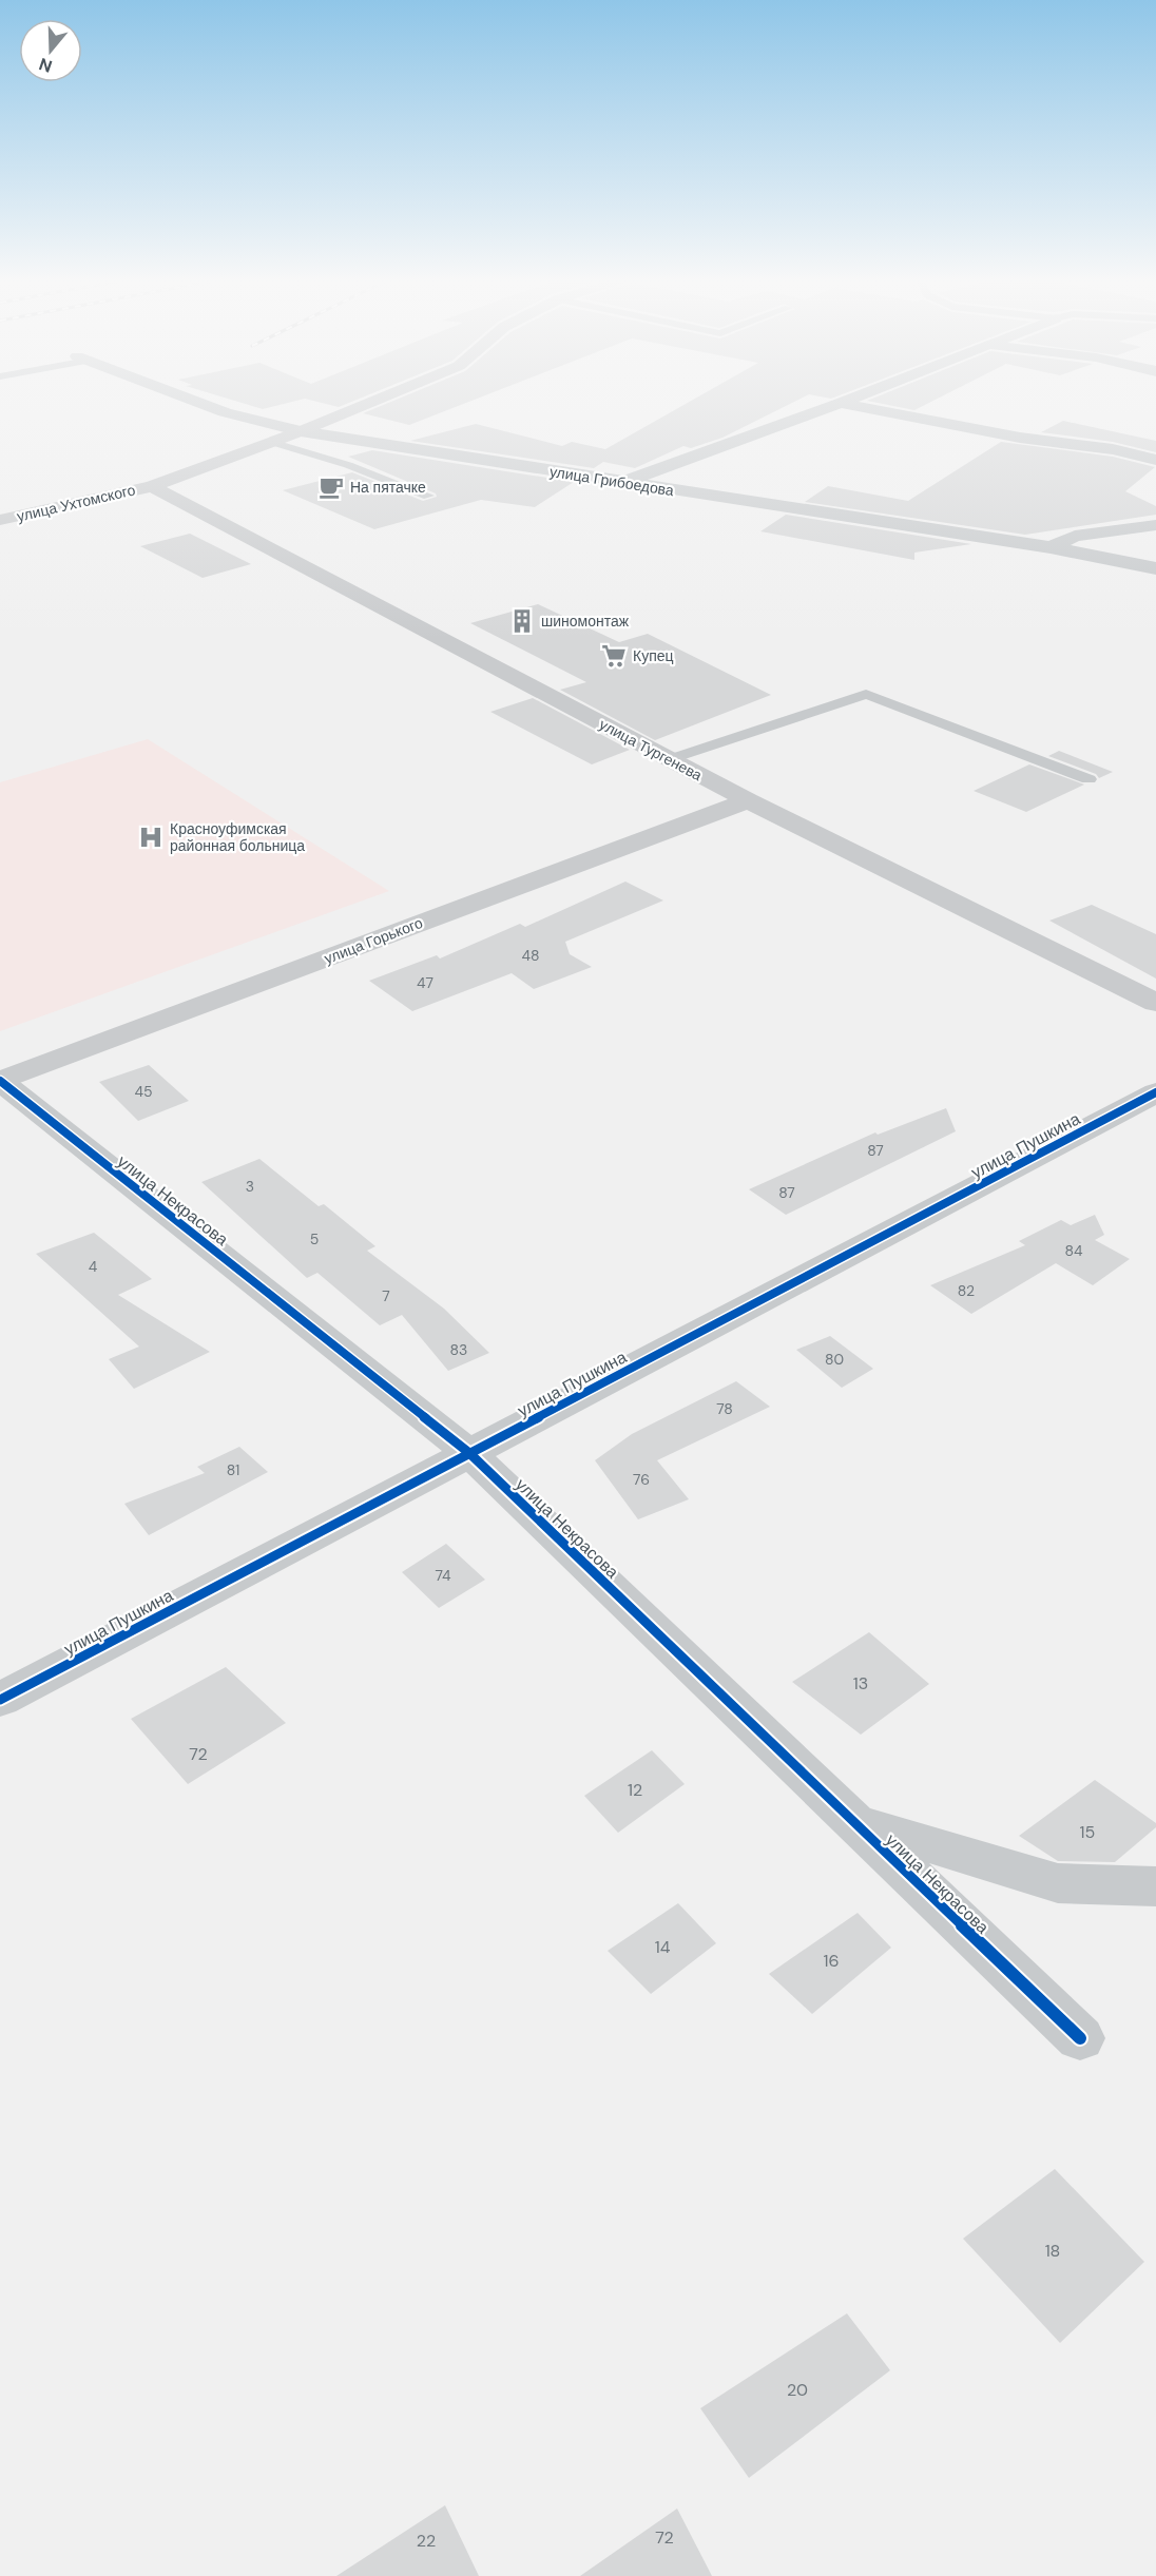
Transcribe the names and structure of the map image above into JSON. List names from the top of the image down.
{
  "streets": {
    "street": [
      "улица Грибоедова",
      "улица Ухтомского",
      "улица Тургенева",
      "улица Горького",
      "улица Пушкина",
      "улица Некрасова"
    ]
  },
  "crossings": [
    ["улица Грибоедова", "улица Ухтомского"],
    ["улица Ухтомского", "улица Тургенева"],
    ["улица Тургенева", "улица Горького"],
    ["улица Горького", "улица Некрасова"],
    ["улица Пушкина", "улица Некрасова"]
  ],
  "places": {
    "cafe": ["На пятачке"],
    "building": ["шиномонтаж"],
    "supermarket": ["Купец"],
    "hospital": ["Красноуфимская районная больница"]
  },
  "house_numbers": [
    "48",
    "47",
    "45",
    "87",
    "3",
    "87",
    "5",
    "84",
    "4",
    "82",
    "7",
    "83",
    "80",
    "78",
    "81",
    "76",
    "74",
    "13",
    "72",
    "12",
    "15",
    "14",
    "16",
    "18",
    "20",
    "72",
    "22"
  ],
  "north": "bottom"
}
